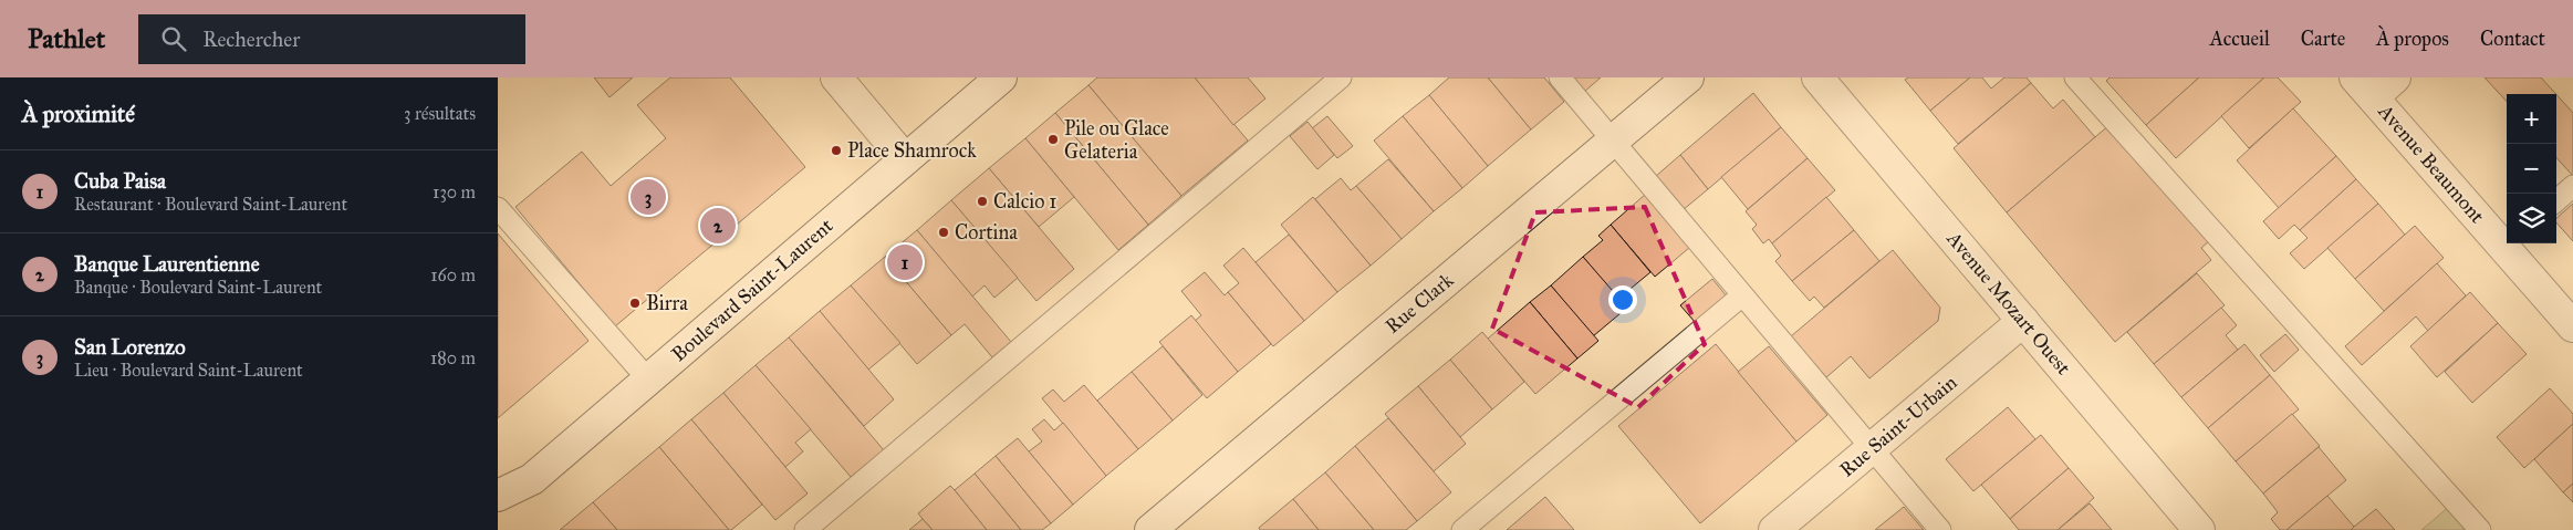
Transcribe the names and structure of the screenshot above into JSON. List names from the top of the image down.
{
  "streets": {
    "main road": [
      "Avenue Beaumont",
      "Boulevard Saint-Laurent",
      "Rue Clark",
      "Avenue Mozart Ouest",
      "Rue Saint-Urbain"
    ]
  },
  "crossings": [
    ["Avenue Mozart Ouest", "Rue Saint-Urbain"]
  ],
  "places": [
    "Pile ou Glace Gelateria",
    "Place Shamrock",
    "Calcio 1",
    "Cortina",
    "Birra"
  ],
  "page": {
    "header": "Pathlet",
    "search": "Rechercher",
    "nav": [
      "Accueil",
      "Carte",
      "À propos",
      "Contact"
    ],
    "heading": ["À proximité", "3 résultats"],
    "map_buttons": ["+", "−"],
    "list": [
      {
        "mark": "1",
        "name": "Cuba Paisa",
        "note": "Restaurant · Boulevard Saint-Laurent",
        "value": "130 m"
      },
      {
        "mark": "2",
        "name": "Banque Laurentienne",
        "note": "Banque · Boulevard Saint-Laurent",
        "value": "160 m"
      },
      {
        "mark": "3",
        "name": "San Lorenzo",
        "note": "Lieu · Boulevard Saint-Laurent",
        "value": "180 m"
      }
    ],
    "pins": ["3", "2", "1"]
  }
}
